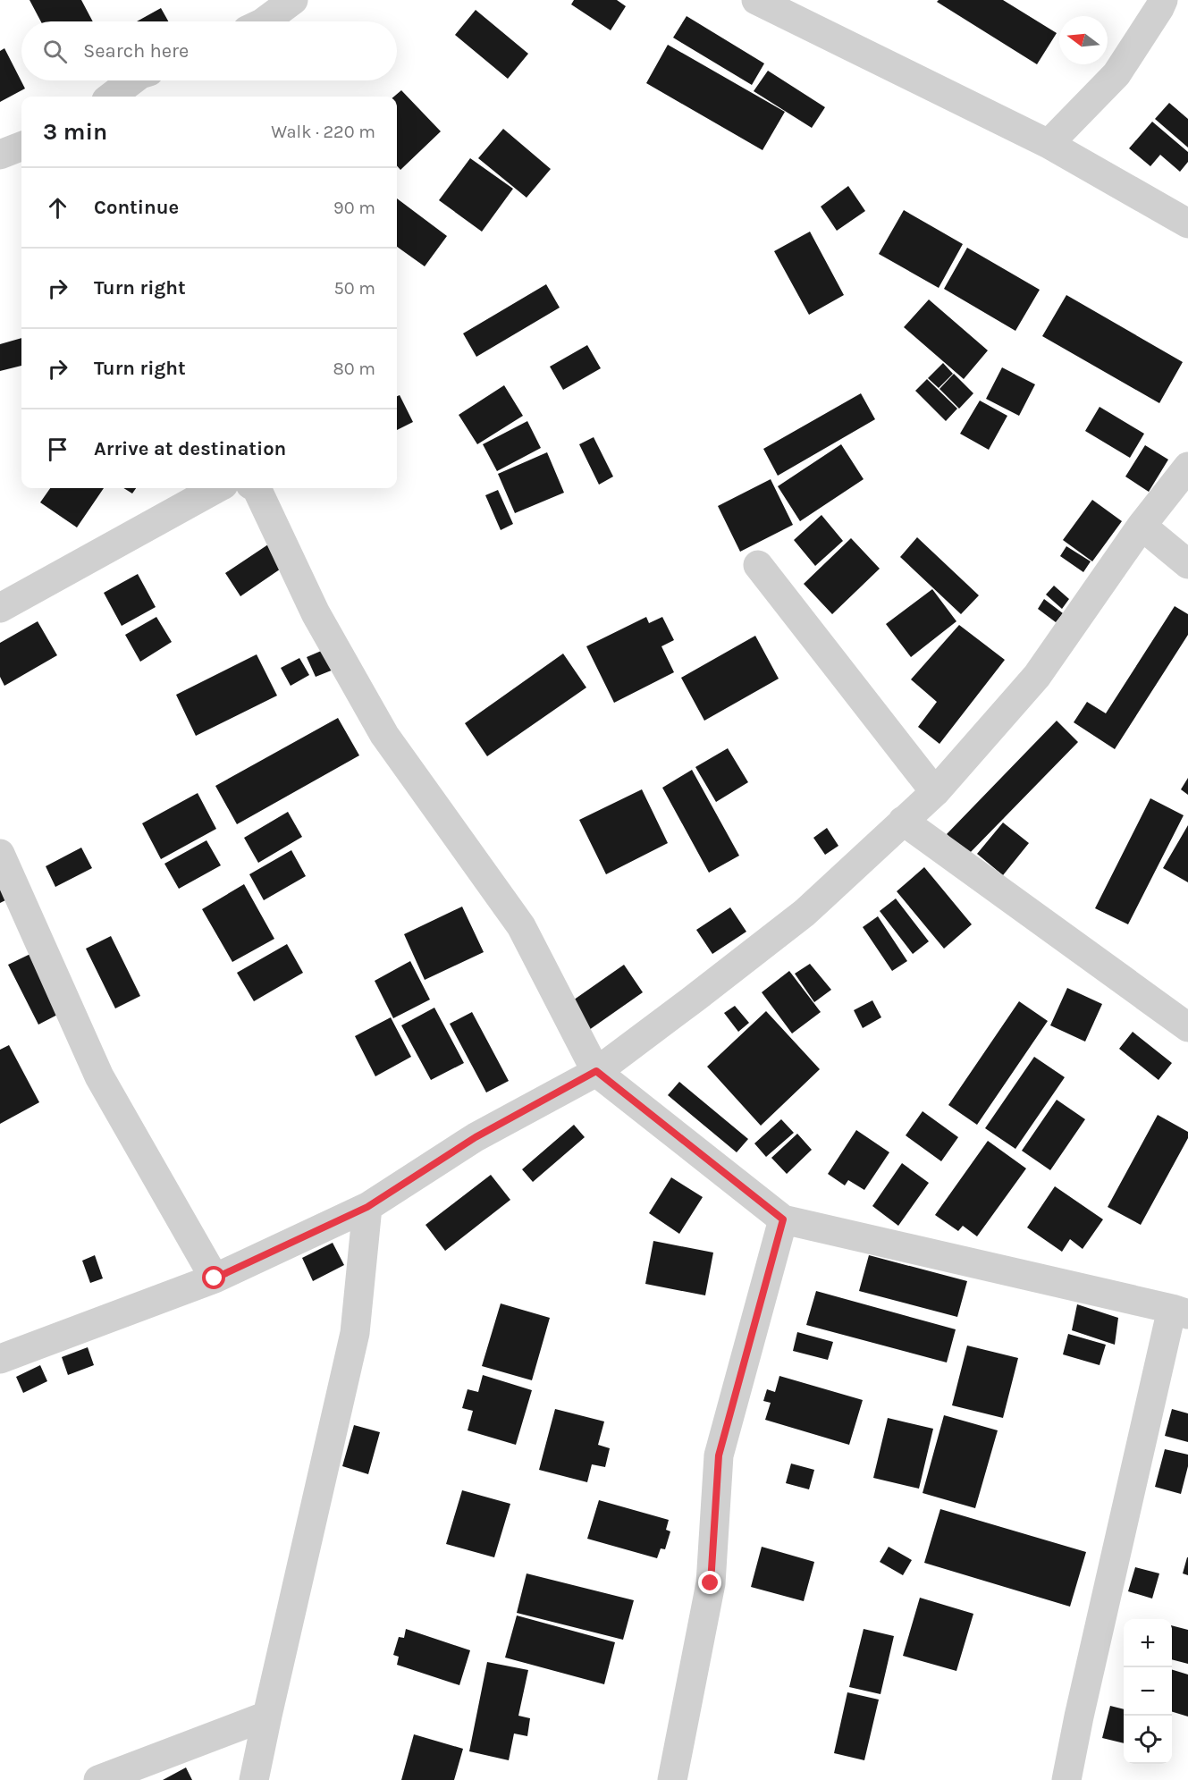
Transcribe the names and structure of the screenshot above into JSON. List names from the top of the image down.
{
  "north": "left",
  "page": {
    "search": "Search here",
    "heading": ["3 min", "Walk · 220 m"],
    "list": [
      ["Continue", "90 m"],
      ["Turn right", "50 m"],
      ["Turn right", "80 m"],
      "Arrive at destination"
    ],
    "map_buttons": ["+", "−"]
  }
}
